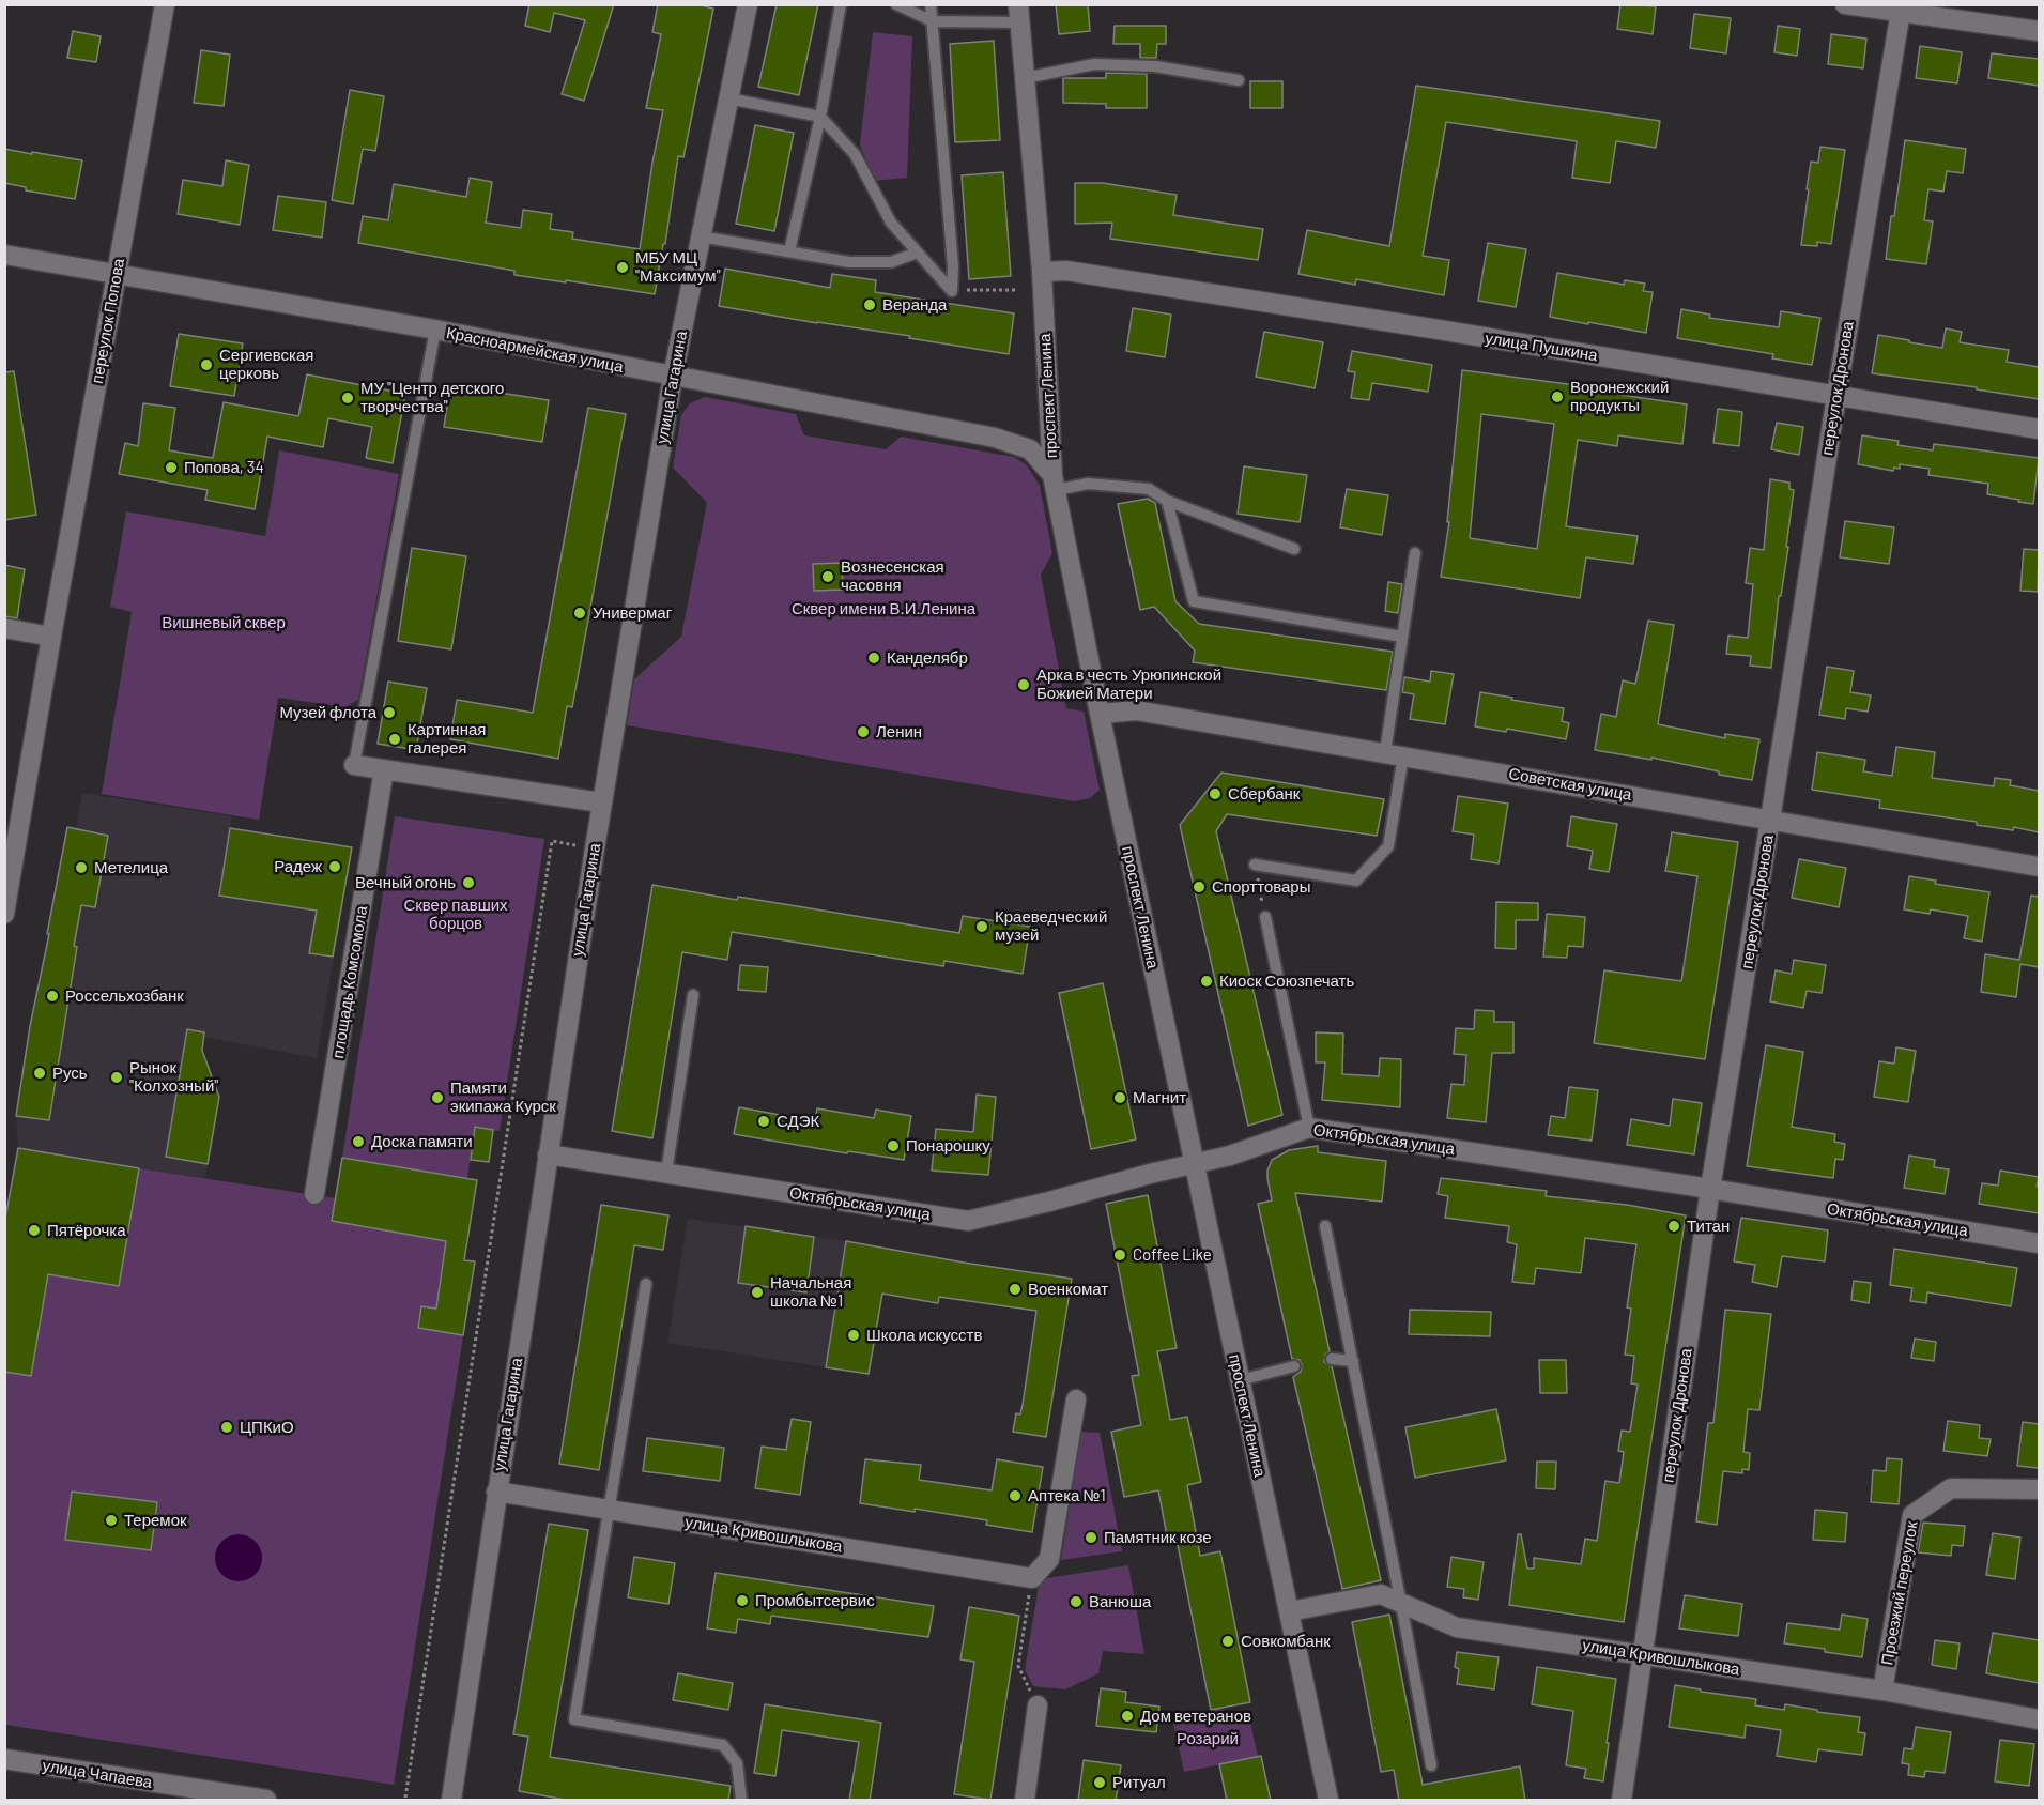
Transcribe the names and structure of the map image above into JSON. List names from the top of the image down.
{
  "streets": {
    "street": [
      "переулок Попова",
      "улица Пушкина",
      "Красноармейская улица",
      "улица Гагарина",
      "переулок Дронова",
      "проспект Ленина",
      "Советская улица",
      "площадь Комсомола",
      "Октябрьская улица",
      "улица Кривошлыкова",
      "Проезжий переулок",
      "улица Чапаева"
    ]
  },
  "crossings": [
    ["переулок Попова", "Красноармейская улица"],
    ["улица Пушкина", "переулок Дронова"],
    ["улица Пушкина", "проспект Ленина"],
    ["Красноармейская улица", "улица Гагарина"],
    ["Красноармейская улица", "проспект Ленина"],
    ["улица Гагарина", "Октябрьская улица"],
    ["улица Гагарина", "улица Кривошлыкова"],
    ["переулок Дронова", "Советская улица"],
    ["переулок Дронова", "Октябрьская улица"],
    ["переулок Дронова", "улица Кривошлыкова"],
    ["проспект Ленина", "Советская улица"],
    ["проспект Ленина", "Октябрьская улица"],
    ["проспект Ленина", "улица Кривошлыкова"],
    ["улица Кривошлыкова", "Проезжий переулок"]
  ],
  "parks": [
    "Сквер имени В.И.Ленина",
    "Вишневый сквер",
    "Сквер павших борцов",
    "Розарий"
  ],
  "places": [
    "МБУ МЦ \"Максимум\"",
    "Веранда",
    "Сергиевская церковь",
    "Воронежский продукты",
    "МУ \"Центр детского творчества\"",
    "Попова, 34",
    "Вознесенская часовня",
    "Универмаг",
    "Канделябр",
    "Арка в честь Урюпинской Божией Матери",
    "Музей флота",
    "Ленин",
    "Картинная галерея",
    "Сбербанк",
    "Радеж",
    "Метелица",
    "Вечный огонь",
    "Спорттовары",
    "Краеведческий музей",
    "Киоск Союзпечать",
    "Россельхозбанк",
    "Русь",
    "Рынок \"Колхозный\"",
    "Памяти экипажа Курск",
    "Магнит",
    "СДЭК",
    "Доска памяти",
    "Понарошку",
    "Титан",
    "Пятёрочка",
    "Coffee Like",
    "Военкомат",
    "Начальная школа №1",
    "Школа искусств",
    "ЦПКиО",
    "Аптека №1",
    "Теремок",
    "Памятник козе",
    "Промбытсервис",
    "Ванюша",
    "Совкомбанк",
    "Дом ветеранов",
    "Ритуал"
  ]
}
